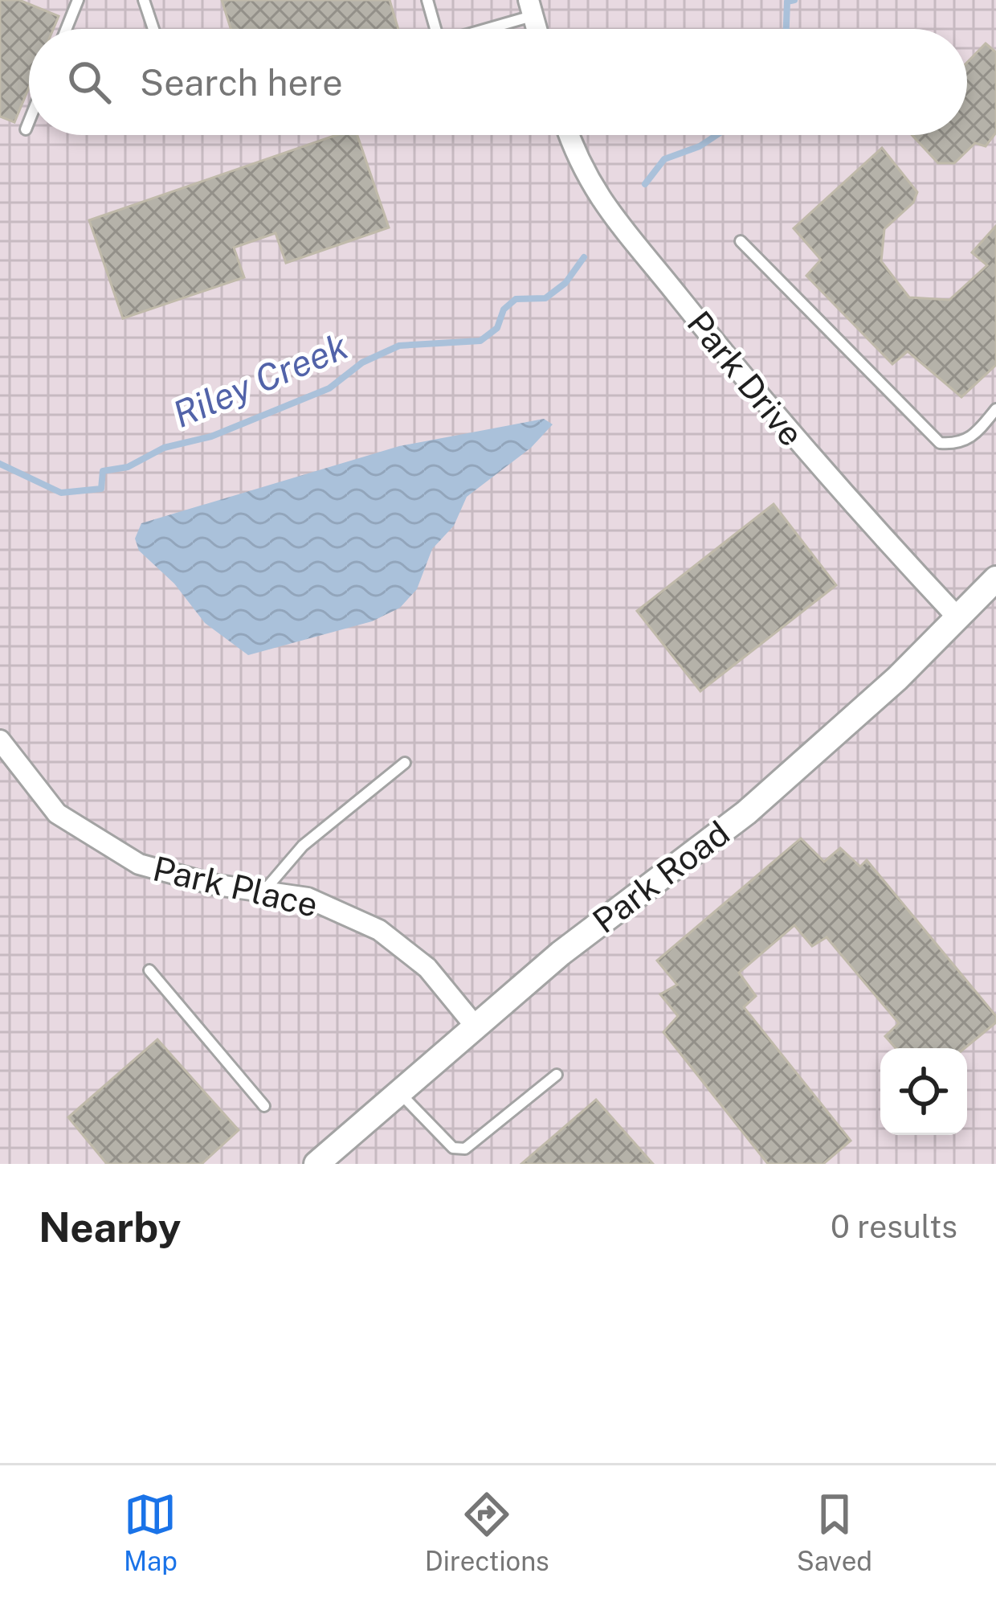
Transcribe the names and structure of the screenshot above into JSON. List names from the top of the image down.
{
  "streets": {
    "street": ["Park Drive", "Park Road", "Park Place"]
  },
  "crossings": [
    ["Park Drive", "Park Road"],
    ["Park Road", "Park Place"]
  ],
  "water": ["Riley Creek"],
  "page": {
    "search": "Search here",
    "heading": ["Nearby", "0 results"],
    "nav": ["Map", "Directions", "Saved"]
  }
}
